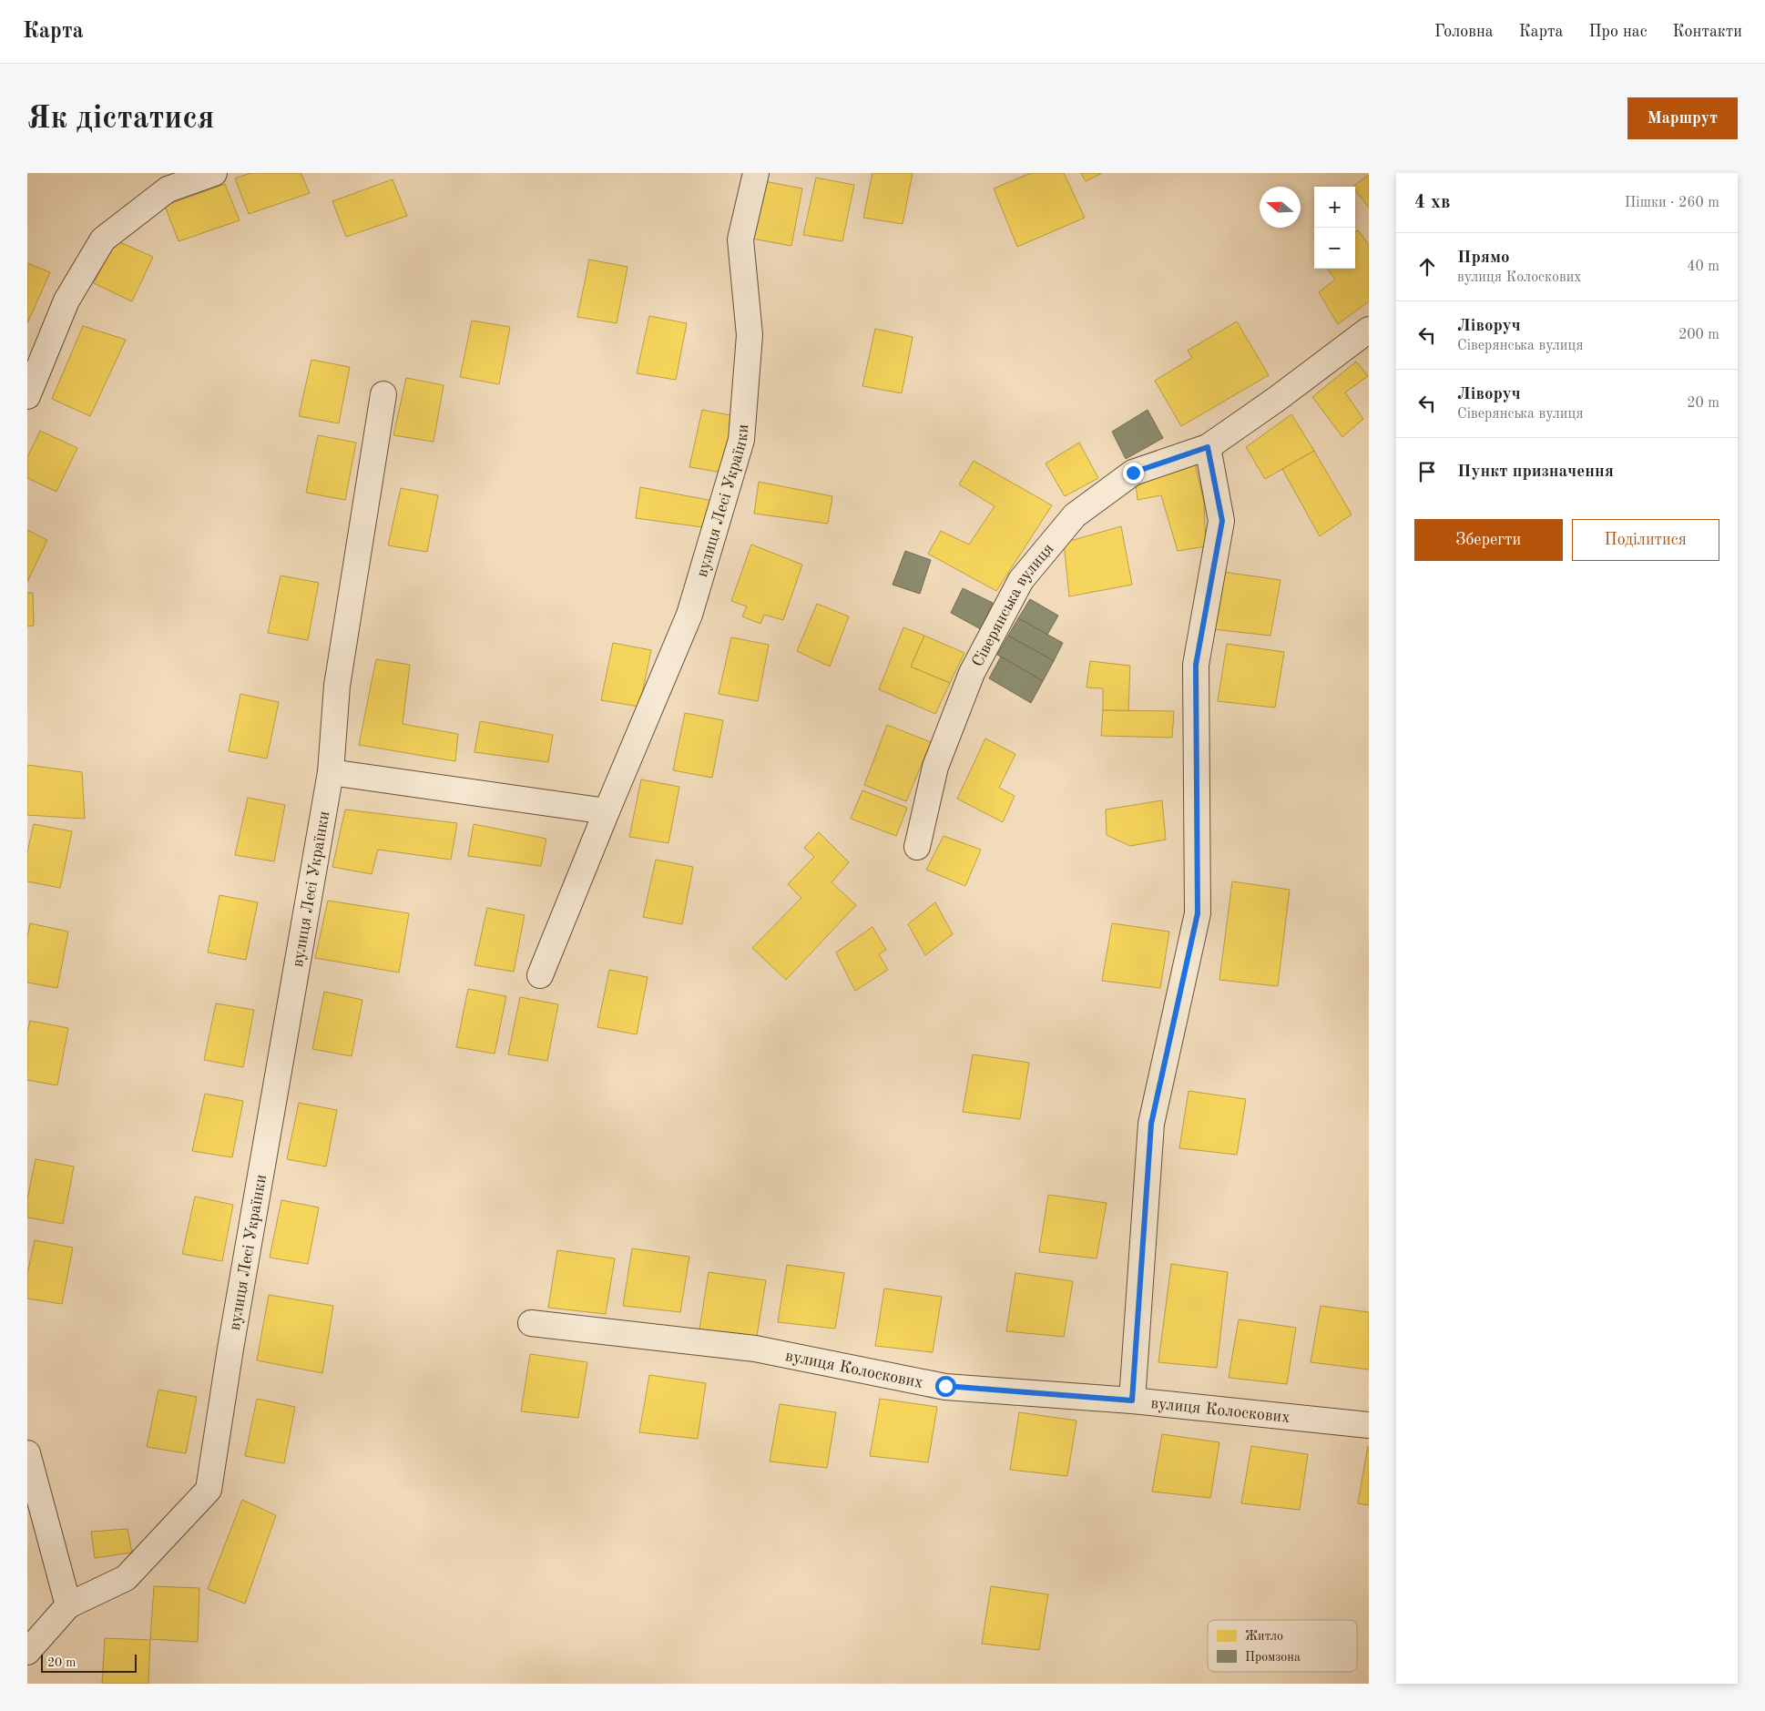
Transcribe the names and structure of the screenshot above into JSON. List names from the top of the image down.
{
  "streets": {
    "street": ["вулиця Лесі Українки", "Сіверянська вулиця", "вулиця Колоскових"]
  },
  "legend": ["Житло", "Промзона"],
  "scale_bar": "20 m",
  "north": "left",
  "page": {
    "header": "Карта",
    "nav": [
      "Головна",
      "Карта",
      "Про нас",
      "Контакти"
    ],
    "buttons": [
      "Маршрут",
      ["Зберегти", "Поділитися"]
    ],
    "title": "Як дістатися",
    "heading": ["4 хв", "Пішки · 260 m"],
    "map_buttons": ["+", "−"],
    "list": [
      ["Прямо", "вулиця Колоскових", "40 m"],
      ["Ліворуч", "Сіверянська вулиця", "200 m"],
      ["Ліворуч", "Сіверянська вулиця", "20 m"],
      "Пункт призначення"
    ],
    "scale": "20 m"
  }
}
